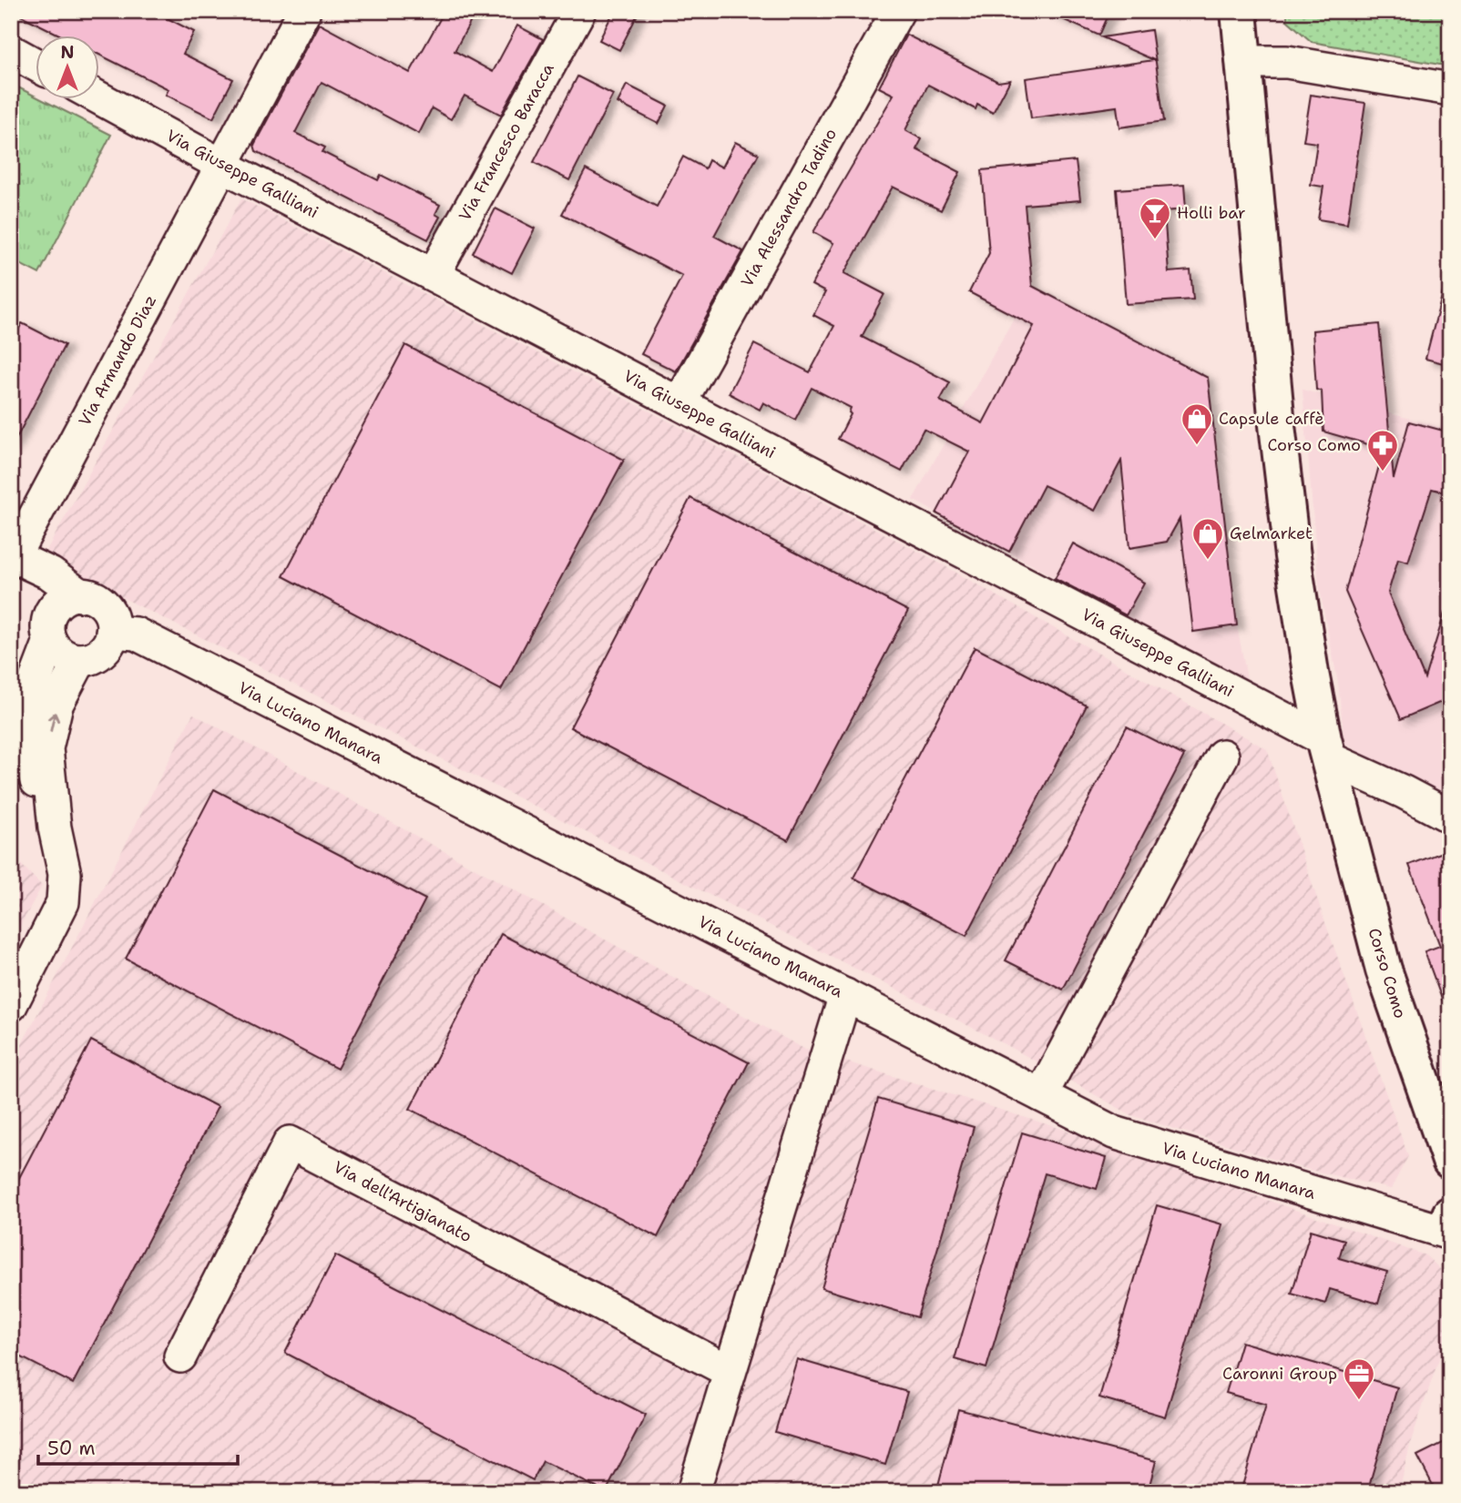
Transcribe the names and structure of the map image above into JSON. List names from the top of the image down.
{
  "streets": {
    "main road": ["Corso Como"],
    "street": [
      "Via Francesco Baracca",
      "Via Giuseppe Galliani",
      "Via Alessandro Tadino",
      "Via Armando Diaz",
      "Via Luciano Manara",
      "Via dell'Artigianato"
    ]
  },
  "crossings": [
    ["Via Francesco Baracca", "Via Giuseppe Galliani"],
    ["Via Giuseppe Galliani", "Via Alessandro Tadino"],
    ["Via Giuseppe Galliani", "Via Armando Diaz"],
    ["Via Giuseppe Galliani", "Corso Como"]
  ],
  "places": {
    "bar": ["Holli bar"],
    "shop": ["Capsule caffè", "Gelmarket"],
    "pharmacy": ["Corso Como"],
    "office": ["Caronni Group"]
  },
  "scale_bar": "50 m",
  "north": "top"
}
